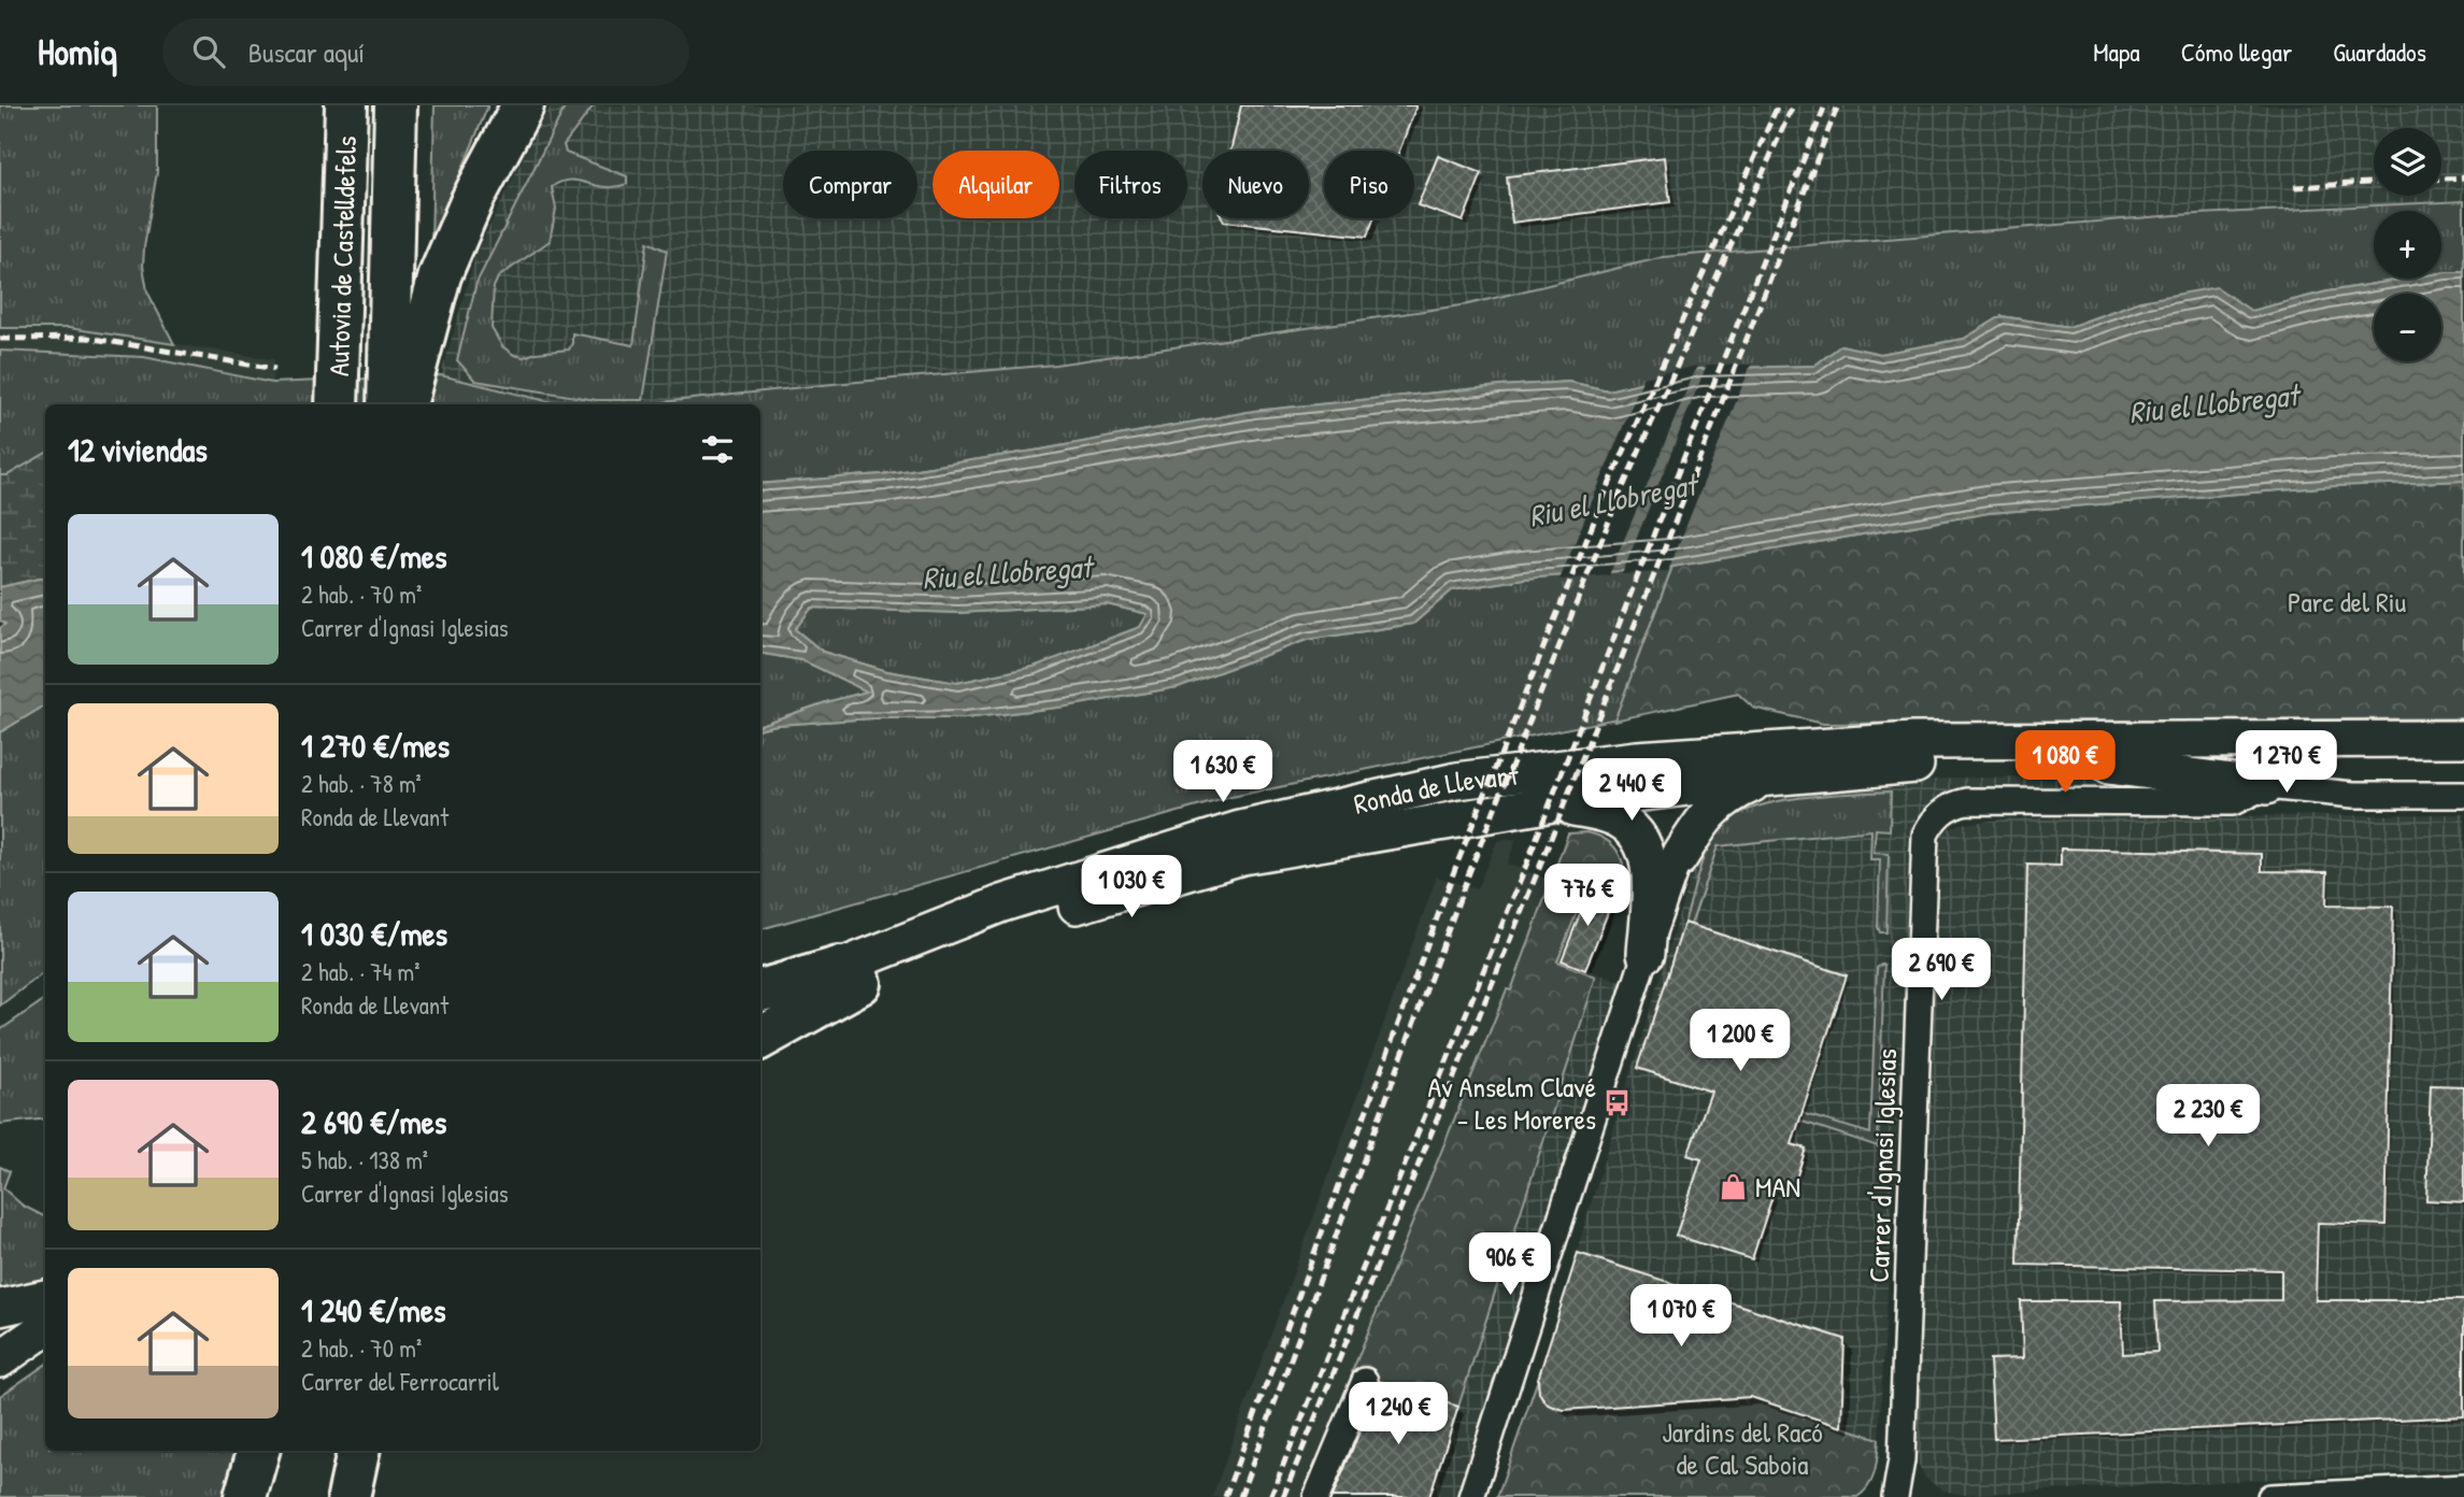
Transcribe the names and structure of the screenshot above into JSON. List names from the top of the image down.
{
  "streets": {
    "highway": ["Autovia de Castelldefels"],
    "main road": ["Ronda de Llevant"],
    "street": ["Carrer d'Ignasi Iglesias"]
  },
  "water": ["Riu el Llobregat"],
  "parks": ["Parc del Riu", "Jardins del Racó de Cal Saboia"],
  "places": {
    "bus stop": ["Av Anselm Clavé - Les Moreres"],
    "shop": ["MAN"]
  },
  "page": {
    "header": "Homiq",
    "search": "Buscar aquí",
    "nav": ["Mapa", "Cómo llegar", "Guardados"],
    "map_buttons": ["+", "−"],
    "chip": [
      "Comprar",
      "Alquilar",
      "Filtros",
      "Nuevo",
      "Piso"
    ],
    "heading": "12 viviendas",
    "list": [
      {
        "name": "1 080 €/mes",
        "note": "2 hab. · 70 m² · Carrer d'Ignasi Iglesias"
      },
      {
        "name": "1 270 €/mes",
        "note": "2 hab. · 78 m² · Ronda de Llevant"
      },
      {
        "name": "1 030 €/mes",
        "note": "2 hab. · 74 m² · Ronda de Llevant"
      },
      {
        "name": "2 690 €/mes",
        "note": "5 hab. · 138 m² · Carrer d'Ignasi Iglesias"
      },
      {
        "name": "1 240 €/mes",
        "note": "2 hab. · 70 m² · Carrer del Ferrocarril"
      }
    ],
    "price": [
      "1 080 €",
      "1 270 €",
      "1 630 €",
      "2 440 €",
      "1 030 €",
      "776 €",
      "2 690 €",
      "1 200 €",
      "2 230 €",
      "906 €",
      "1 070 €",
      "1 240 €"
    ]
  }
}
